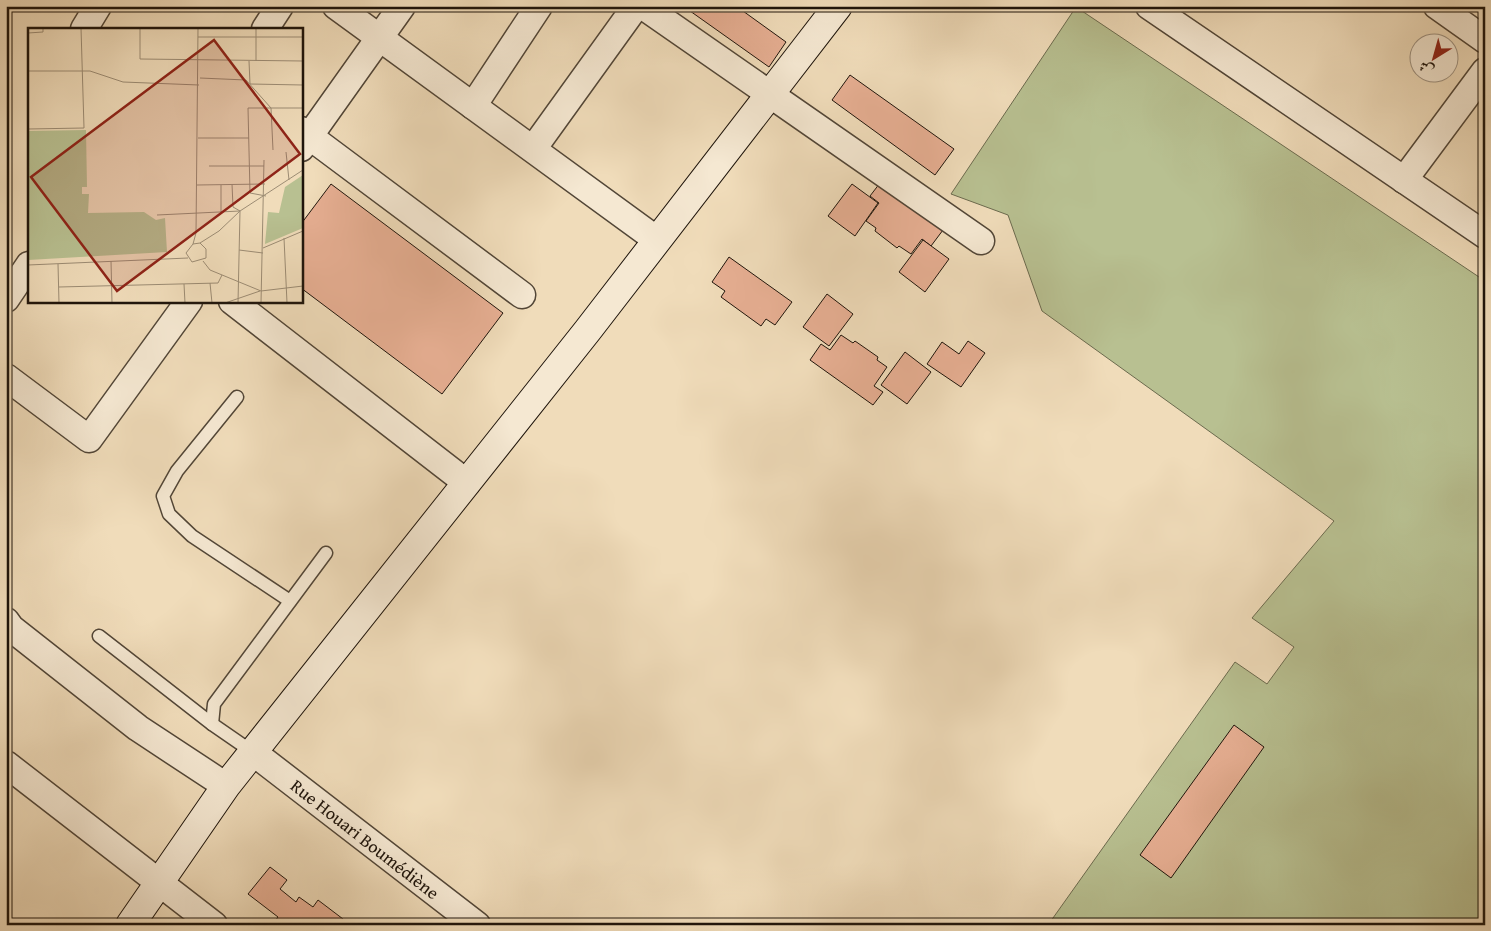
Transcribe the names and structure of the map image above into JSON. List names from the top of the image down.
{
  "streets": {
    "street": ["Rue Houari Boumédiène"]
  },
  "north": "bottom left"
}
